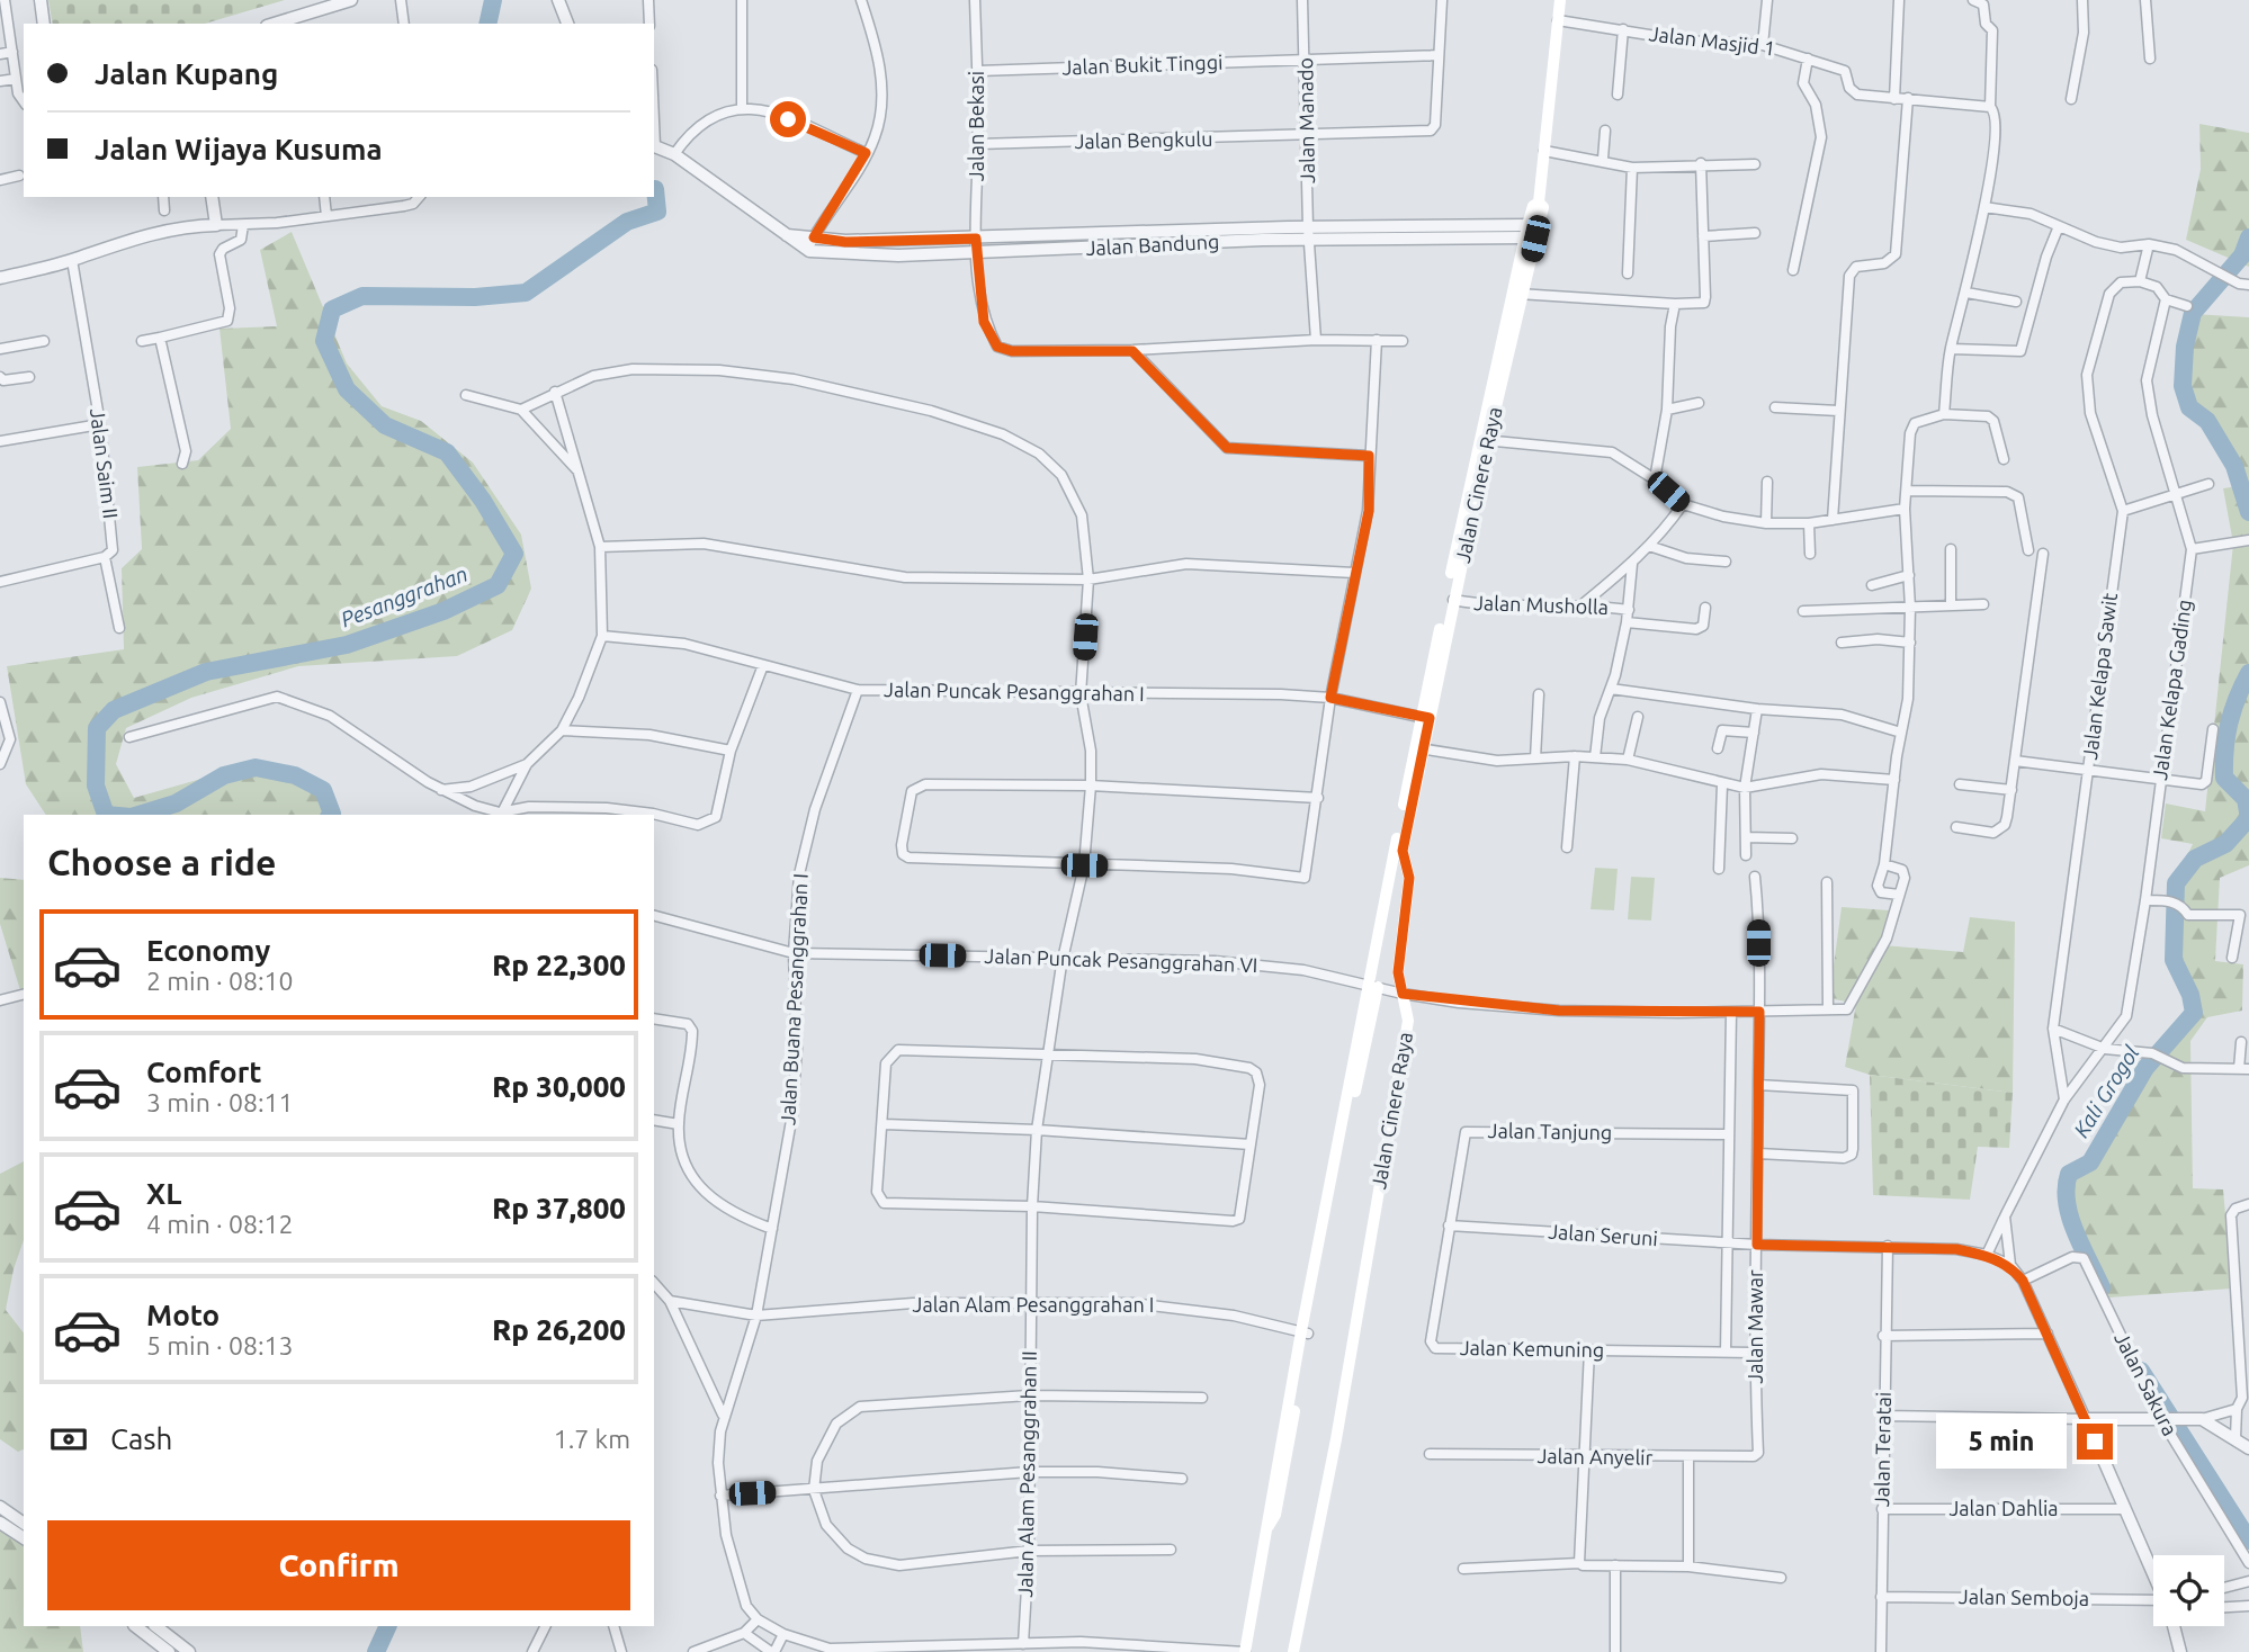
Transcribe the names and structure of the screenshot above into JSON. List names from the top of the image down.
{
  "streets": {
    "main road": ["Jalan Cinere Raya"],
    "street": [
      "Jalan Masjid 1",
      "Jalan Bukit Tinggi",
      "Jalan Manado",
      "Jalan Bekasi",
      "Jalan Bengkulu",
      "Jalan Bandung",
      "Jalan Saim II",
      "Jalan Musholla",
      "Jalan Kelapa Sawit",
      "Jalan Kelapa Gading",
      "Jalan Puncak Pesanggrahan I",
      "Jalan Puncak Pesanggrahan VI",
      "Jalan Buana Pesanggrahan I",
      "Jalan Tanjung",
      "Jalan Seruni",
      "Jalan Alam Pesanggrahan I",
      "Jalan Mawar",
      "Jalan Kemuning",
      "Jalan Sakura",
      "Jalan Teratai",
      "Jalan Anyelir",
      "Jalan Alam Pesanggrahan II",
      "Jalan Dahlia",
      "Jalan Semboja"
    ]
  },
  "crossings": [
    ["Jalan Masjid 1", "Jalan Cinere Raya"],
    ["Jalan Bukit Tinggi", "Jalan Manado"],
    ["Jalan Bukit Tinggi", "Jalan Bekasi"],
    ["Jalan Bukit Tinggi", "Jalan Bengkulu"],
    ["Jalan Manado", "Jalan Bengkulu"],
    ["Jalan Manado", "Jalan Bandung"],
    ["Jalan Bekasi", "Jalan Bengkulu"],
    ["Jalan Bekasi", "Jalan Bandung"],
    ["Jalan Bandung", "Jalan Cinere Raya"],
    ["Jalan Cinere Raya", "Jalan Musholla"],
    ["Jalan Cinere Raya", "Jalan Puncak Pesanggrahan I"],
    ["Jalan Cinere Raya", "Jalan Puncak Pesanggrahan VI"],
    ["Jalan Cinere Raya", "Jalan Alam Pesanggrahan I"],
    ["Jalan Kelapa Sawit", "Jalan Kelapa Gading"],
    ["Jalan Kelapa Gading", "Jalan Seruni"],
    ["Jalan Puncak Pesanggrahan I", "Jalan Buana Pesanggrahan I"],
    ["Jalan Puncak Pesanggrahan I", "Jalan Alam Pesanggrahan II"],
    ["Jalan Puncak Pesanggrahan VI", "Jalan Buana Pesanggrahan I"],
    ["Jalan Puncak Pesanggrahan VI", "Jalan Mawar"],
    ["Jalan Puncak Pesanggrahan VI", "Jalan Alam Pesanggrahan II"],
    ["Jalan Buana Pesanggrahan I", "Jalan Alam Pesanggrahan I"],
    ["Jalan Tanjung", "Jalan Seruni"],
    ["Jalan Tanjung", "Jalan Mawar"],
    ["Jalan Tanjung", "Jalan Kemuning"],
    ["Jalan Seruni", "Jalan Mawar"],
    ["Jalan Seruni", "Jalan Kemuning"],
    ["Jalan Seruni", "Jalan Teratai"],
    ["Jalan Alam Pesanggrahan I", "Jalan Alam Pesanggrahan II"],
    ["Jalan Mawar", "Jalan Kemuning"],
    ["Jalan Mawar", "Jalan Anyelir"],
    ["Jalan Teratai", "Jalan Dahlia"],
    ["Jalan Teratai", "Jalan Semboja"]
  ],
  "water": ["Pesanggrahan", "Kali Grogol"],
  "page": {
    "banner": ["Jalan Kupang", "Jalan Wijaya Kusuma"],
    "heading": "Choose a ride",
    "list": [
      {
        "name": "Economy",
        "note": "2 min · 08:10",
        "value": "Rp 22,300"
      },
      {
        "name": "Comfort",
        "note": "3 min · 08:11",
        "value": "Rp 30,000"
      },
      {
        "name": "XL",
        "note": "4 min · 08:12",
        "value": "Rp 37,800"
      },
      {
        "name": "Moto",
        "note": "5 min · 08:13",
        "value": "Rp 26,200"
      }
    ],
    "pay": ["Cash", "1.7 km"],
    "bubble": "5 min",
    "buttons": "Confirm"
  }
}
